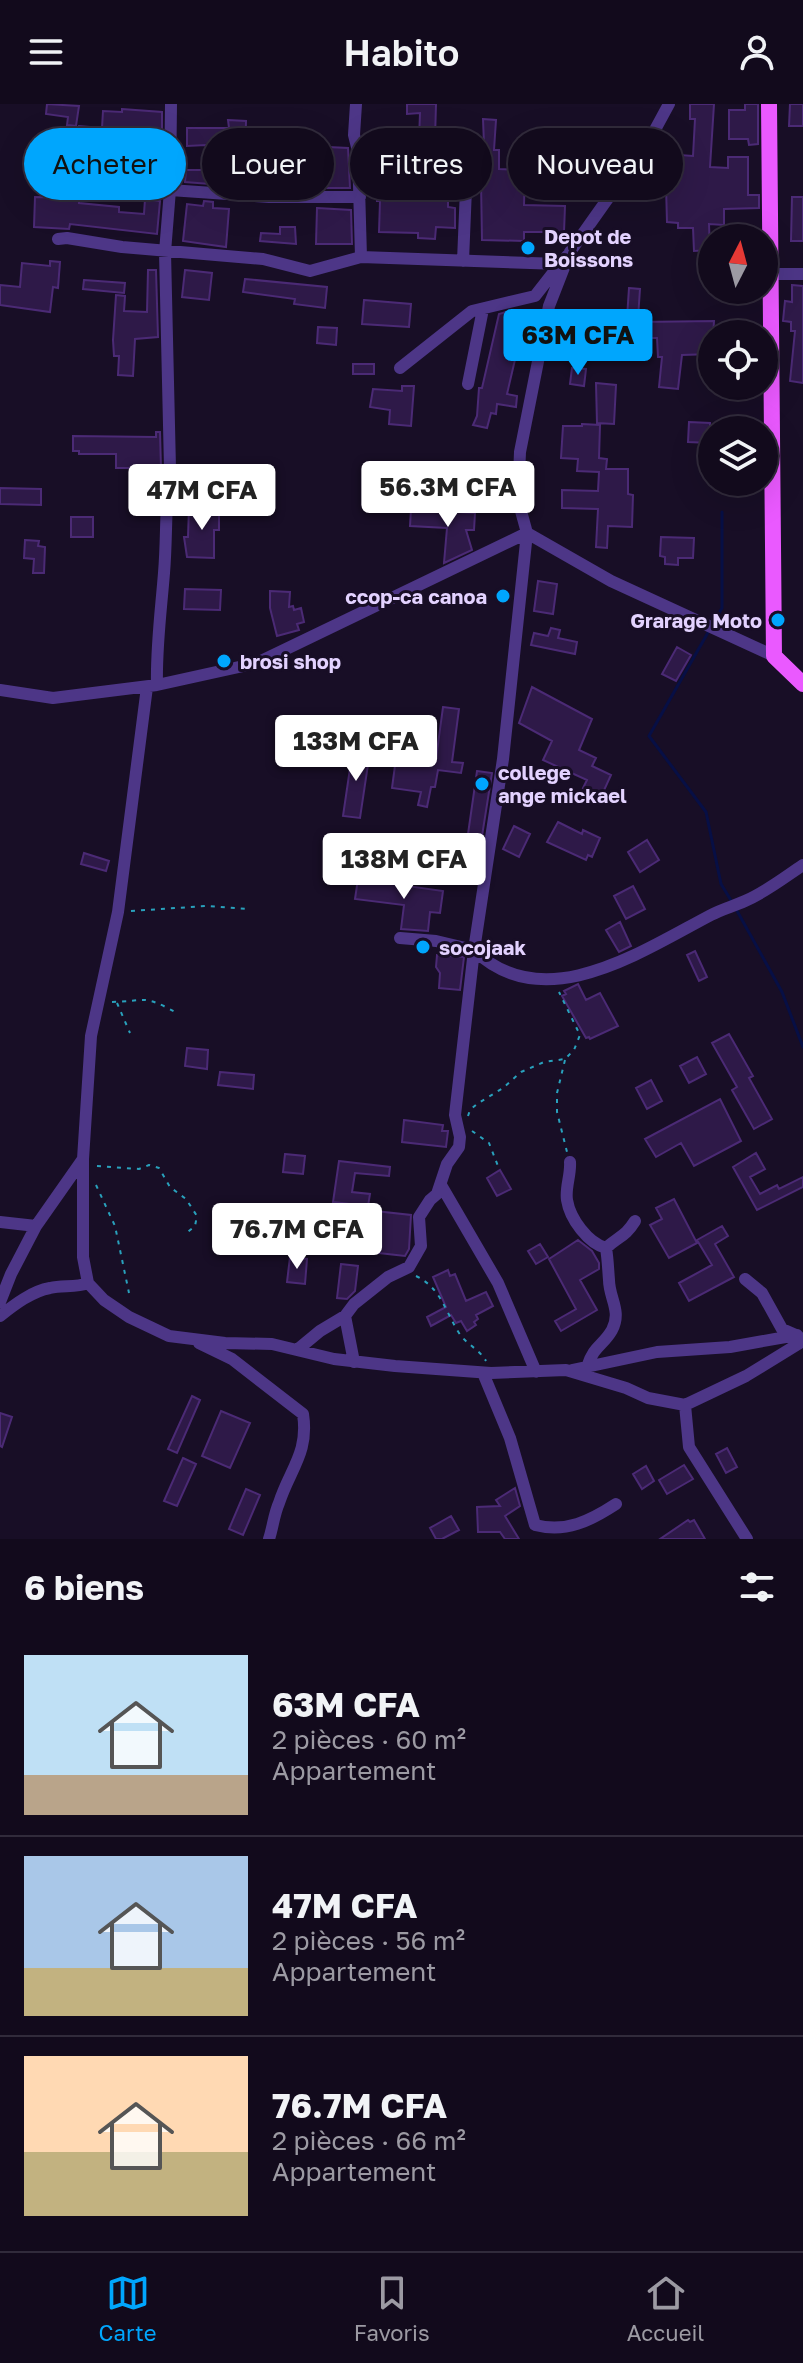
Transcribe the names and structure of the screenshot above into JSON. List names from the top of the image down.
{
  "places": [
    "Depot de Boissons",
    "ccop-ca canoa",
    "Grarage Moto",
    "brosi shop",
    "college ange mickael",
    "socojaak"
  ],
  "north": "top",
  "page": {
    "header": "Habito",
    "chip": [
      "Acheter",
      "Louer",
      "Filtres",
      "Nouveau"
    ],
    "price": [
      "63M CFA",
      "56.3M CFA",
      "47M CFA",
      "133M CFA",
      "138M CFA",
      "76.7M CFA"
    ],
    "heading": "6 biens",
    "list": [
      {
        "name": "63M CFA",
        "note": "2 pièces · 60 m² · Appartement"
      },
      {
        "name": "47M CFA",
        "note": "2 pièces · 56 m² · Appartement"
      },
      {
        "name": "76.7M CFA",
        "note": "2 pièces · 66 m² · Appartement"
      }
    ],
    "tabs": ["Carte", "Favoris", "Accueil"]
  }
}
